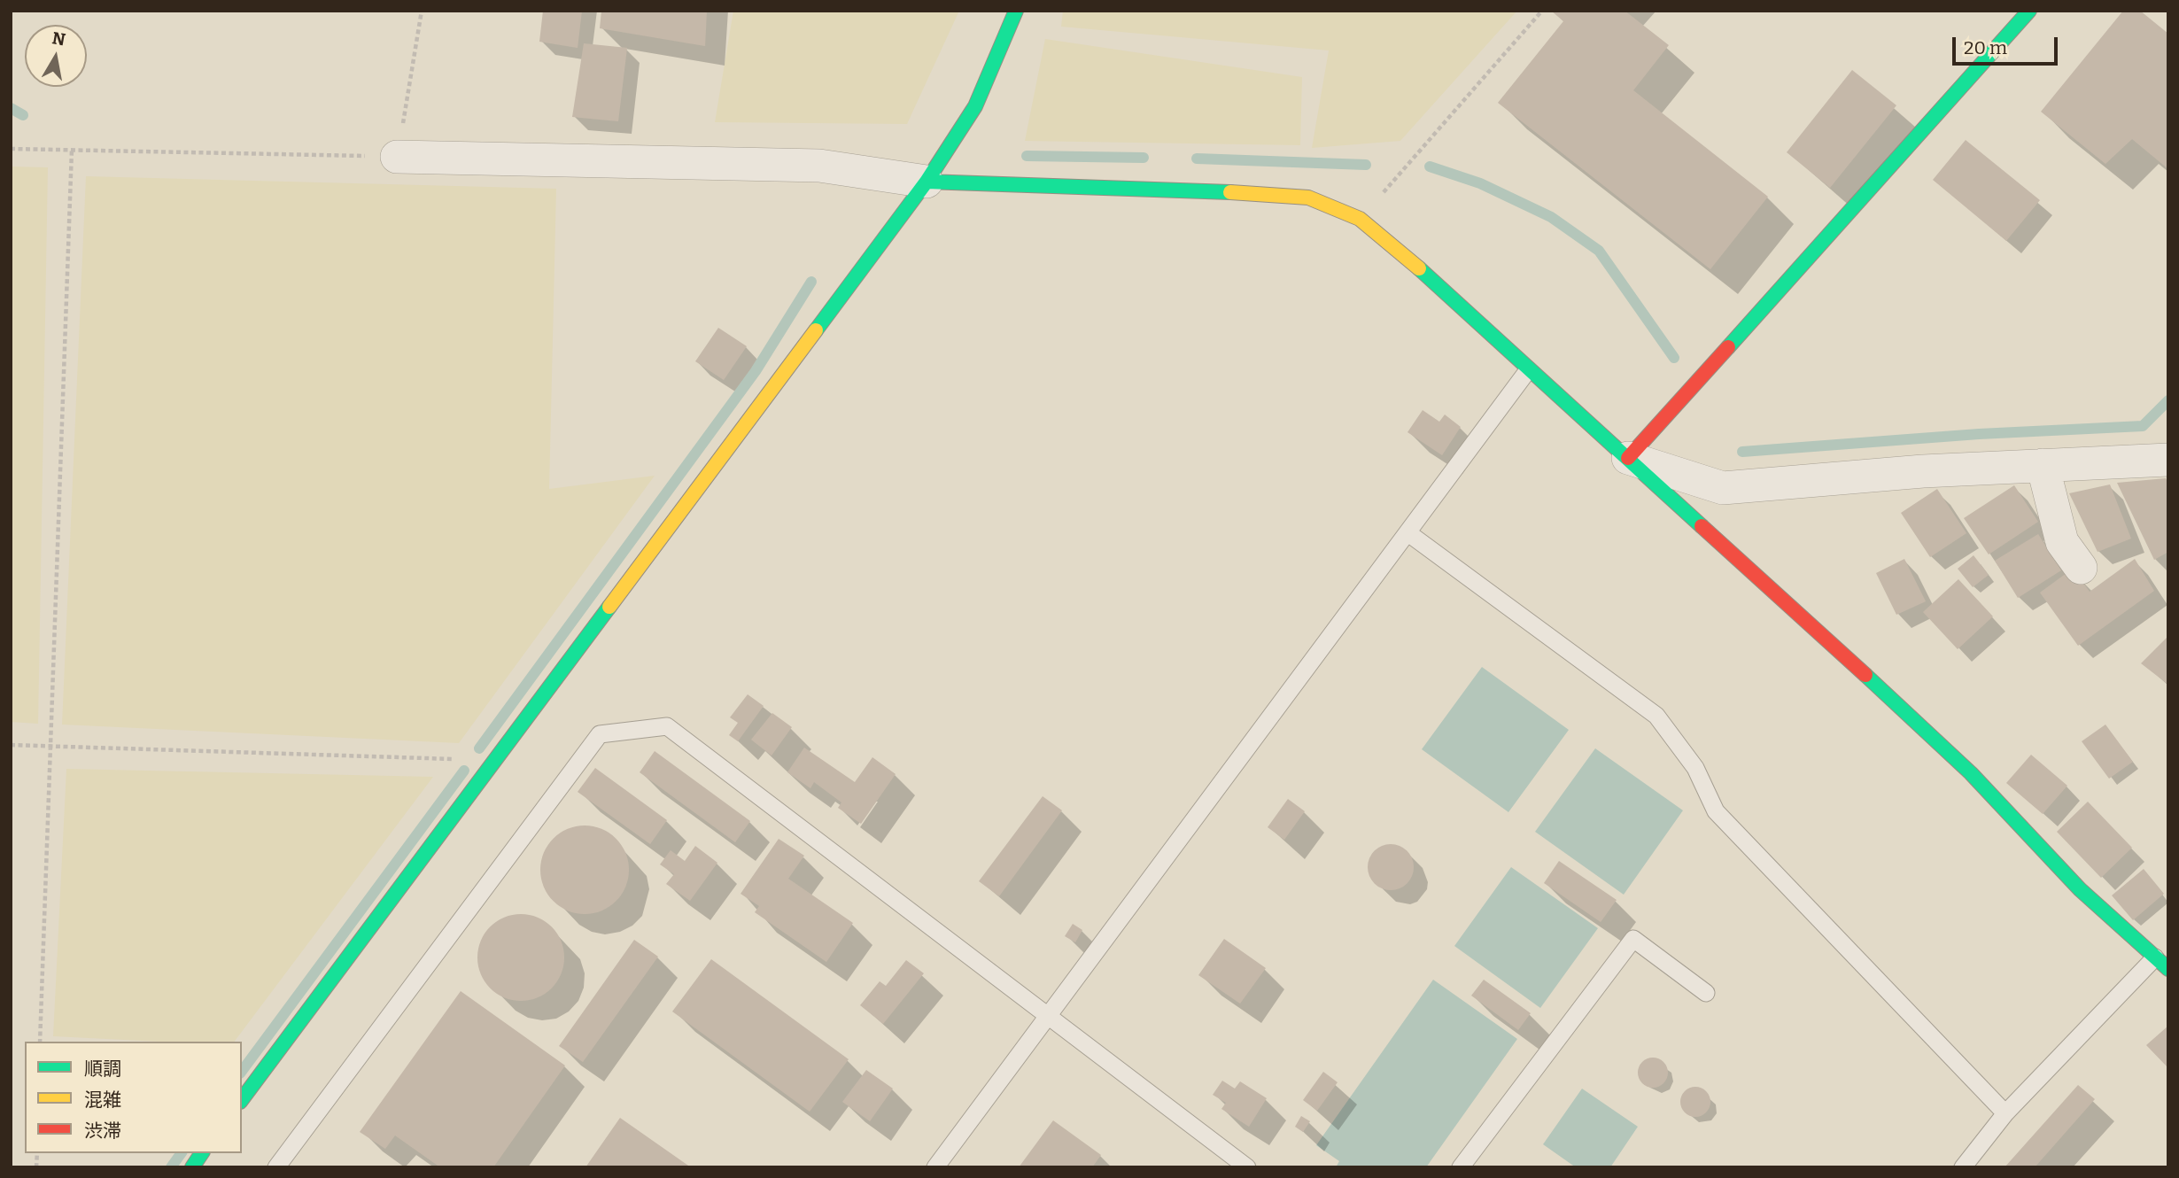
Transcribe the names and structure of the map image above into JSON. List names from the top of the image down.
{
  "legend": ["順調", "混雑", "渋滞"],
  "scale_bar": "20 m",
  "north": "top"
}
